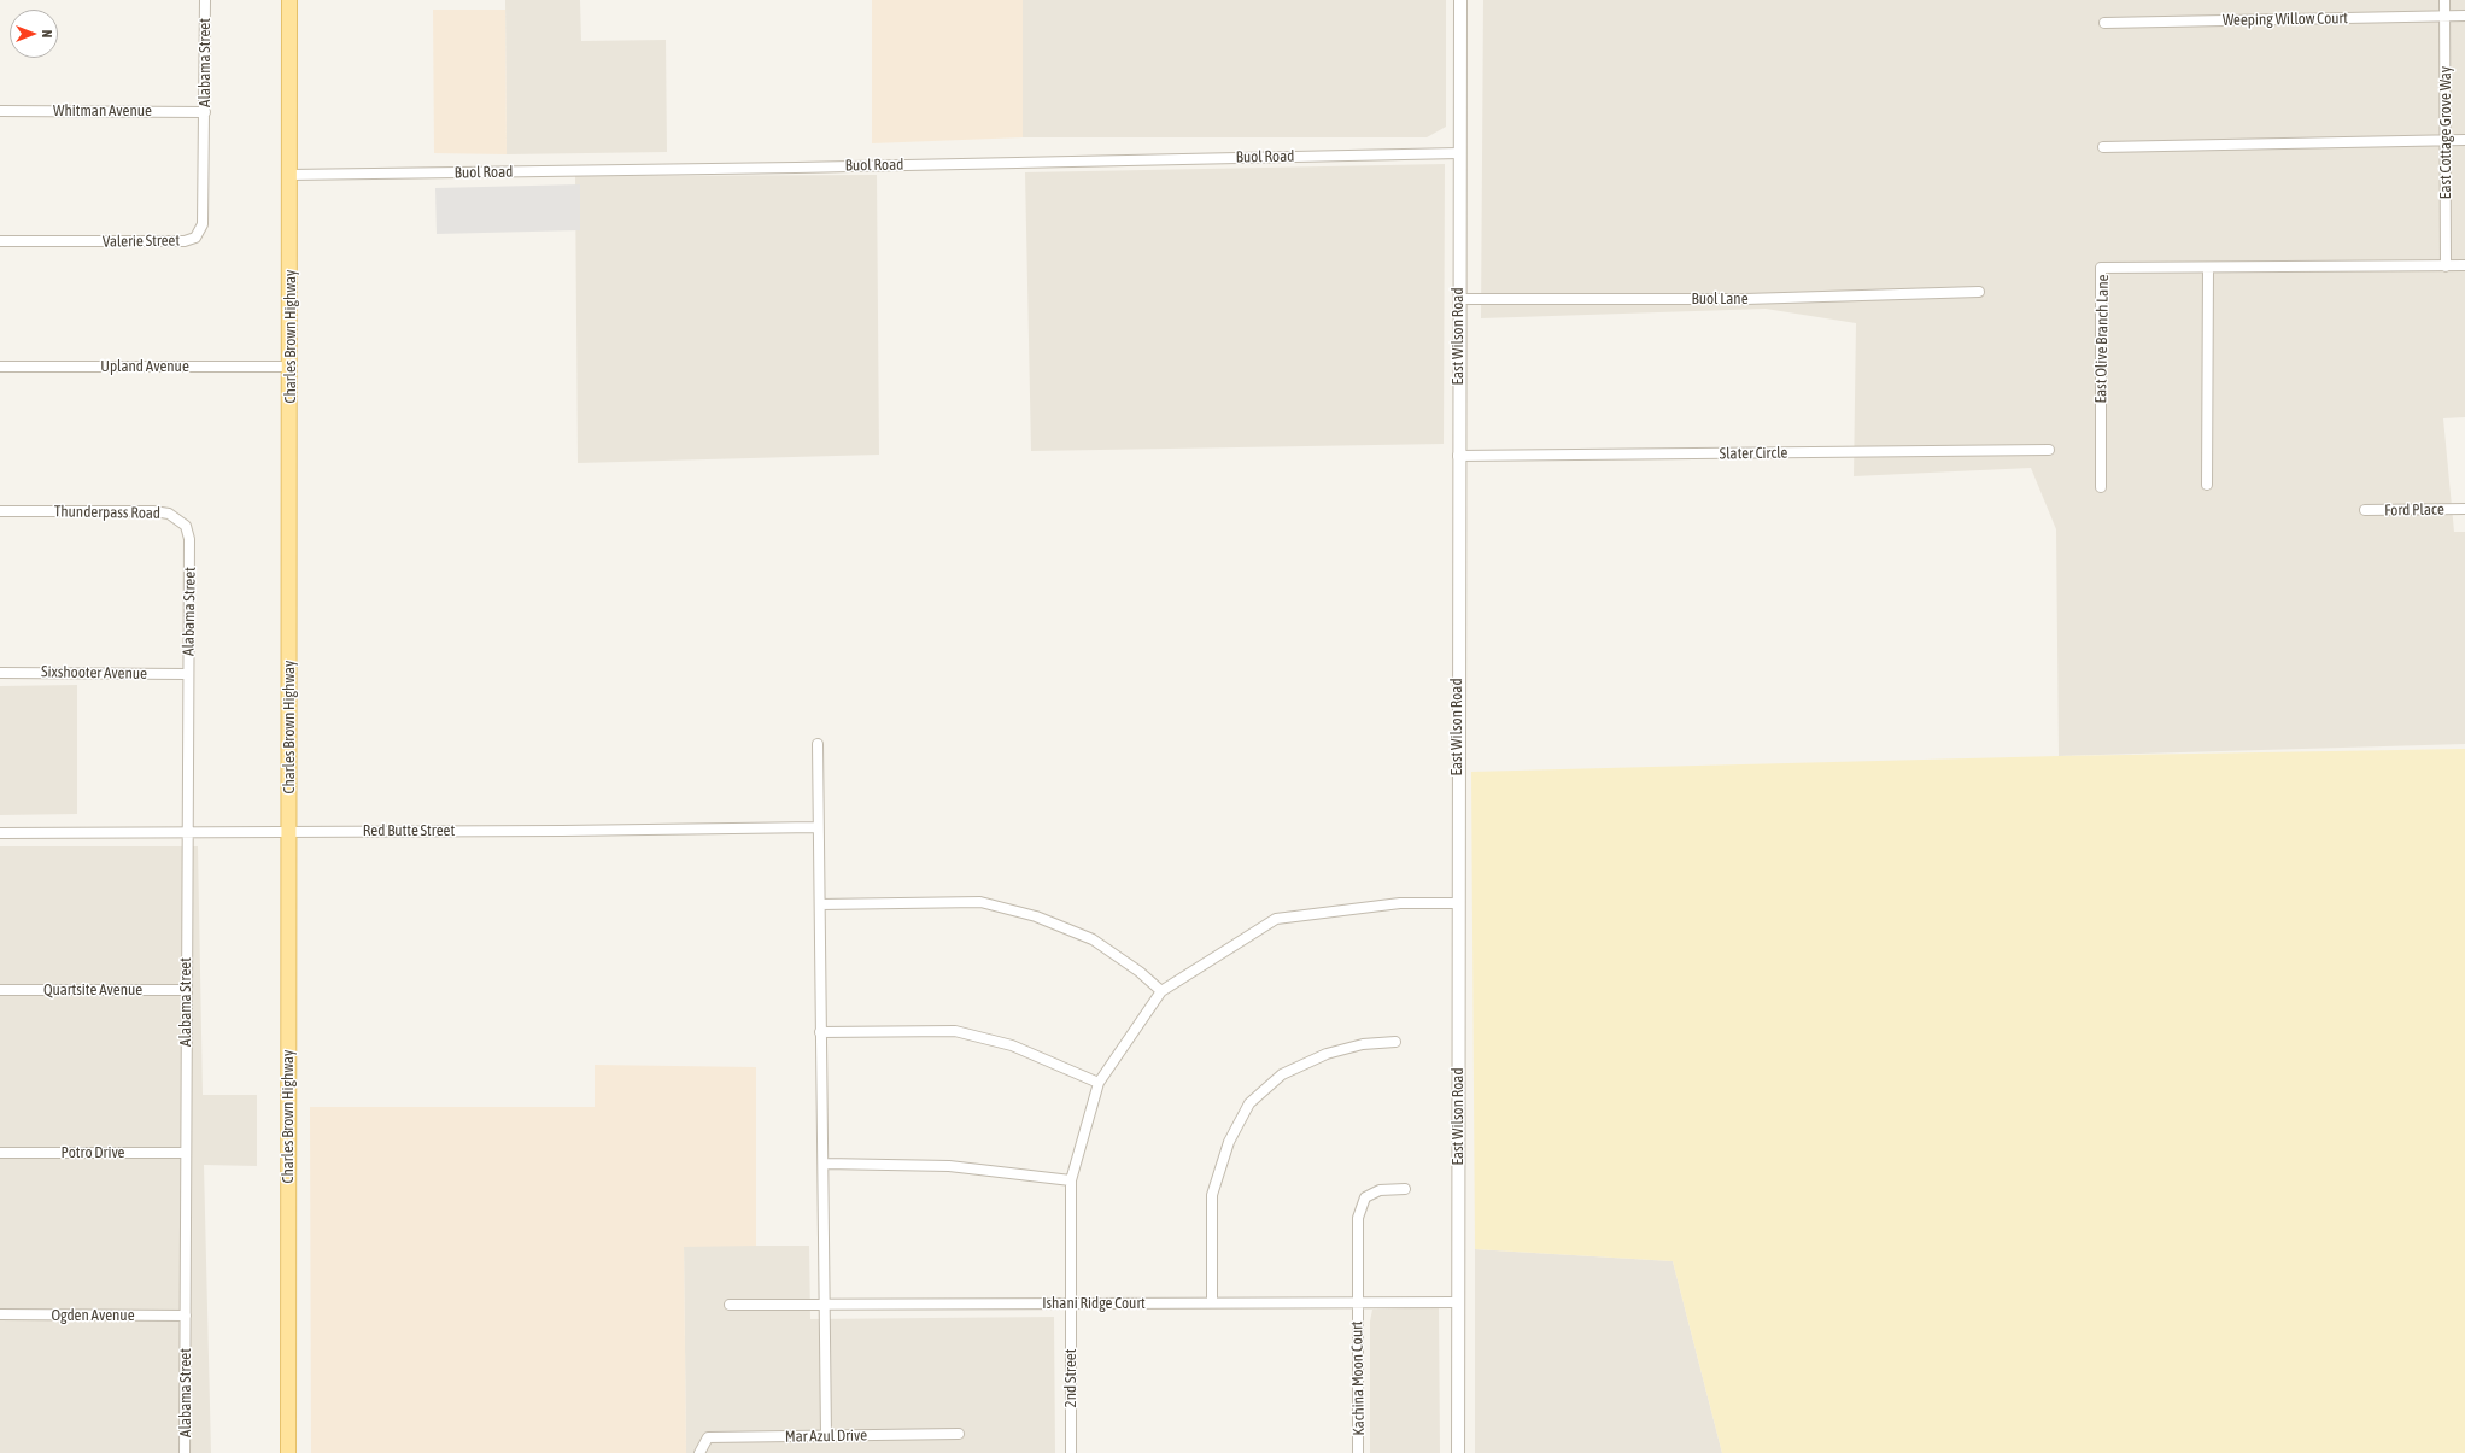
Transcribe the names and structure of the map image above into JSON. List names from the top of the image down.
{
  "streets": {
    "main road": ["Charles Brown Highway"],
    "street": [
      "Weeping Willow Court",
      "Alabama Street",
      "Whitman Avenue",
      "East Cottage Grove Way",
      "Buol Road",
      "Valerie Street",
      "Buol Lane",
      "East Wilson Road",
      "East Olive Branch Lane",
      "Upland Avenue",
      "Slater Circle",
      "Ford Place",
      "Thunderpass Road",
      "Sixshooter Avenue",
      "Red Butte Street",
      "Quartsite Avenue",
      "Potro Drive",
      "Ishani Ridge Court",
      "Ogden Avenue",
      "2nd Street",
      "Kachina Moon Court",
      "Mar Azul Drive"
    ]
  },
  "crossings": [
    ["Weeping Willow Court", "East Cottage Grove Way"],
    ["Alabama Street", "Whitman Avenue"],
    ["Alabama Street", "Valerie Street"],
    ["Alabama Street", "Thunderpass Road"],
    ["Alabama Street", "Sixshooter Avenue"],
    ["Alabama Street", "Red Butte Street"],
    ["Alabama Street", "Quartsite Avenue"],
    ["Alabama Street", "Potro Drive"],
    ["Alabama Street", "Ogden Avenue"],
    ["Buol Road", "Charles Brown Highway"],
    ["Buol Road", "East Wilson Road"],
    ["Buol Lane", "East Wilson Road"],
    ["Charles Brown Highway", "Upland Avenue"],
    ["Charles Brown Highway", "Red Butte Street"],
    ["East Wilson Road", "Slater Circle"],
    ["East Wilson Road", "Ishani Ridge Court"],
    ["Ishani Ridge Court", "2nd Street"],
    ["Ishani Ridge Court", "Kachina Moon Court"]
  ],
  "north": "right"
}
